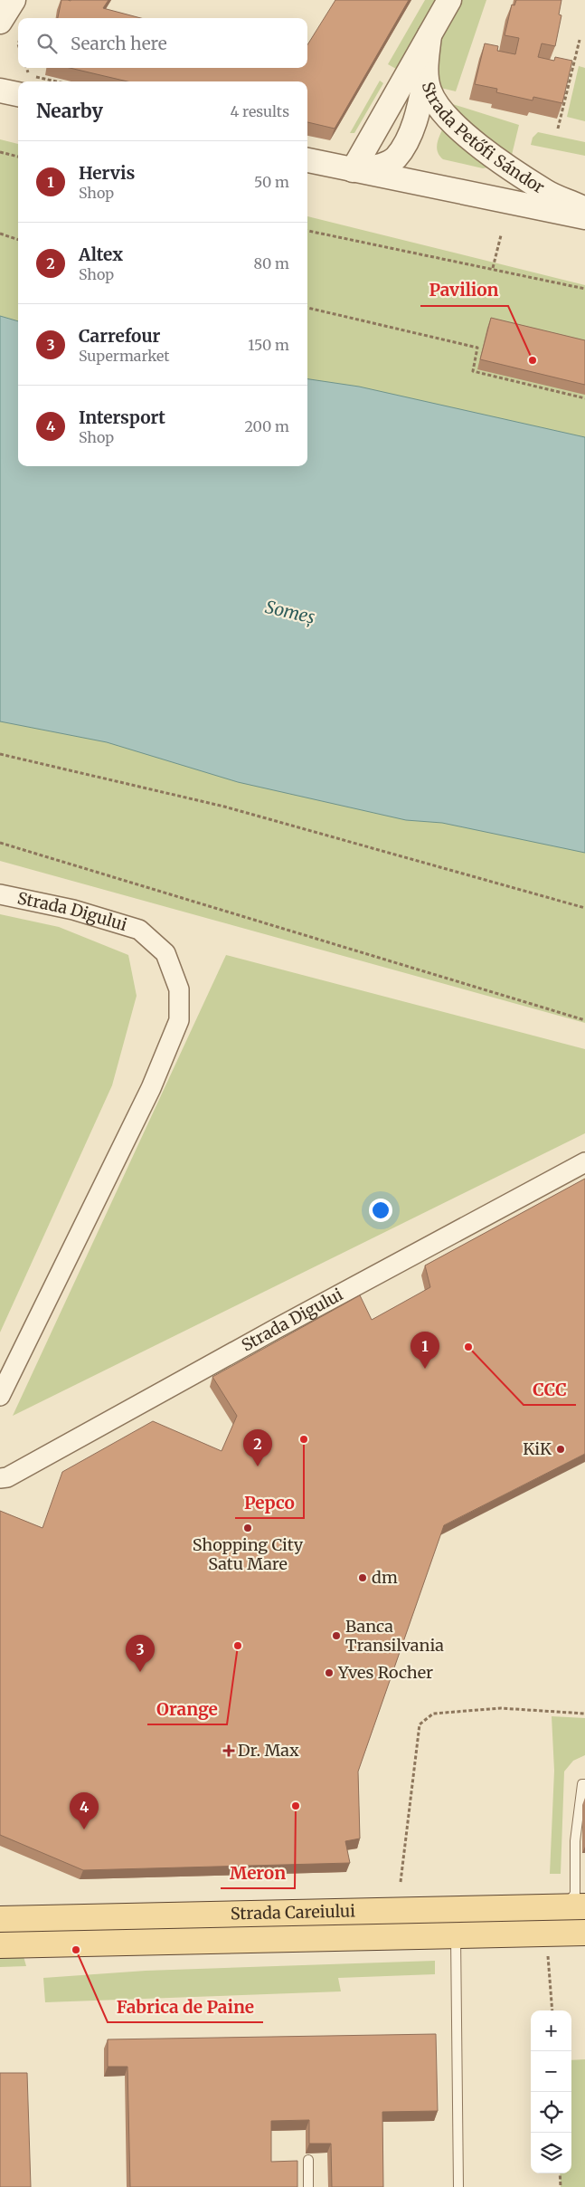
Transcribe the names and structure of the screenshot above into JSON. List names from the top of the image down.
{
  "streets": {
    "main road": ["Strada Careiului"],
    "street": ["Strada Petőfi Sándor", "Strada Digului"]
  },
  "water": ["Someș"],
  "places": {
    "other": [
      "Pavilion",
      "CCC",
      "Pepco",
      "KiK",
      "Shopping City Satu Mare",
      "dm",
      "Banca Transilvania",
      "Orange",
      "Yves Rocher",
      "Meron",
      "Fabrica de Paine"
    ],
    "health": ["Dr. Max"]
  },
  "page": {
    "search": "Search here",
    "heading": ["Nearby", "4 results"],
    "list": [
      {
        "mark": "1",
        "name": "Hervis",
        "note": "Shop",
        "value": "50 m"
      },
      {
        "mark": "2",
        "name": "Altex",
        "note": "Shop",
        "value": "80 m"
      },
      {
        "mark": "3",
        "name": "Carrefour",
        "note": "Supermarket",
        "value": "150 m"
      },
      {
        "mark": "4",
        "name": "Intersport",
        "note": "Shop",
        "value": "200 m"
      }
    ],
    "pins": [
      "1",
      "2",
      "3",
      "4"
    ],
    "map_buttons": ["+", "−"]
  }
}
